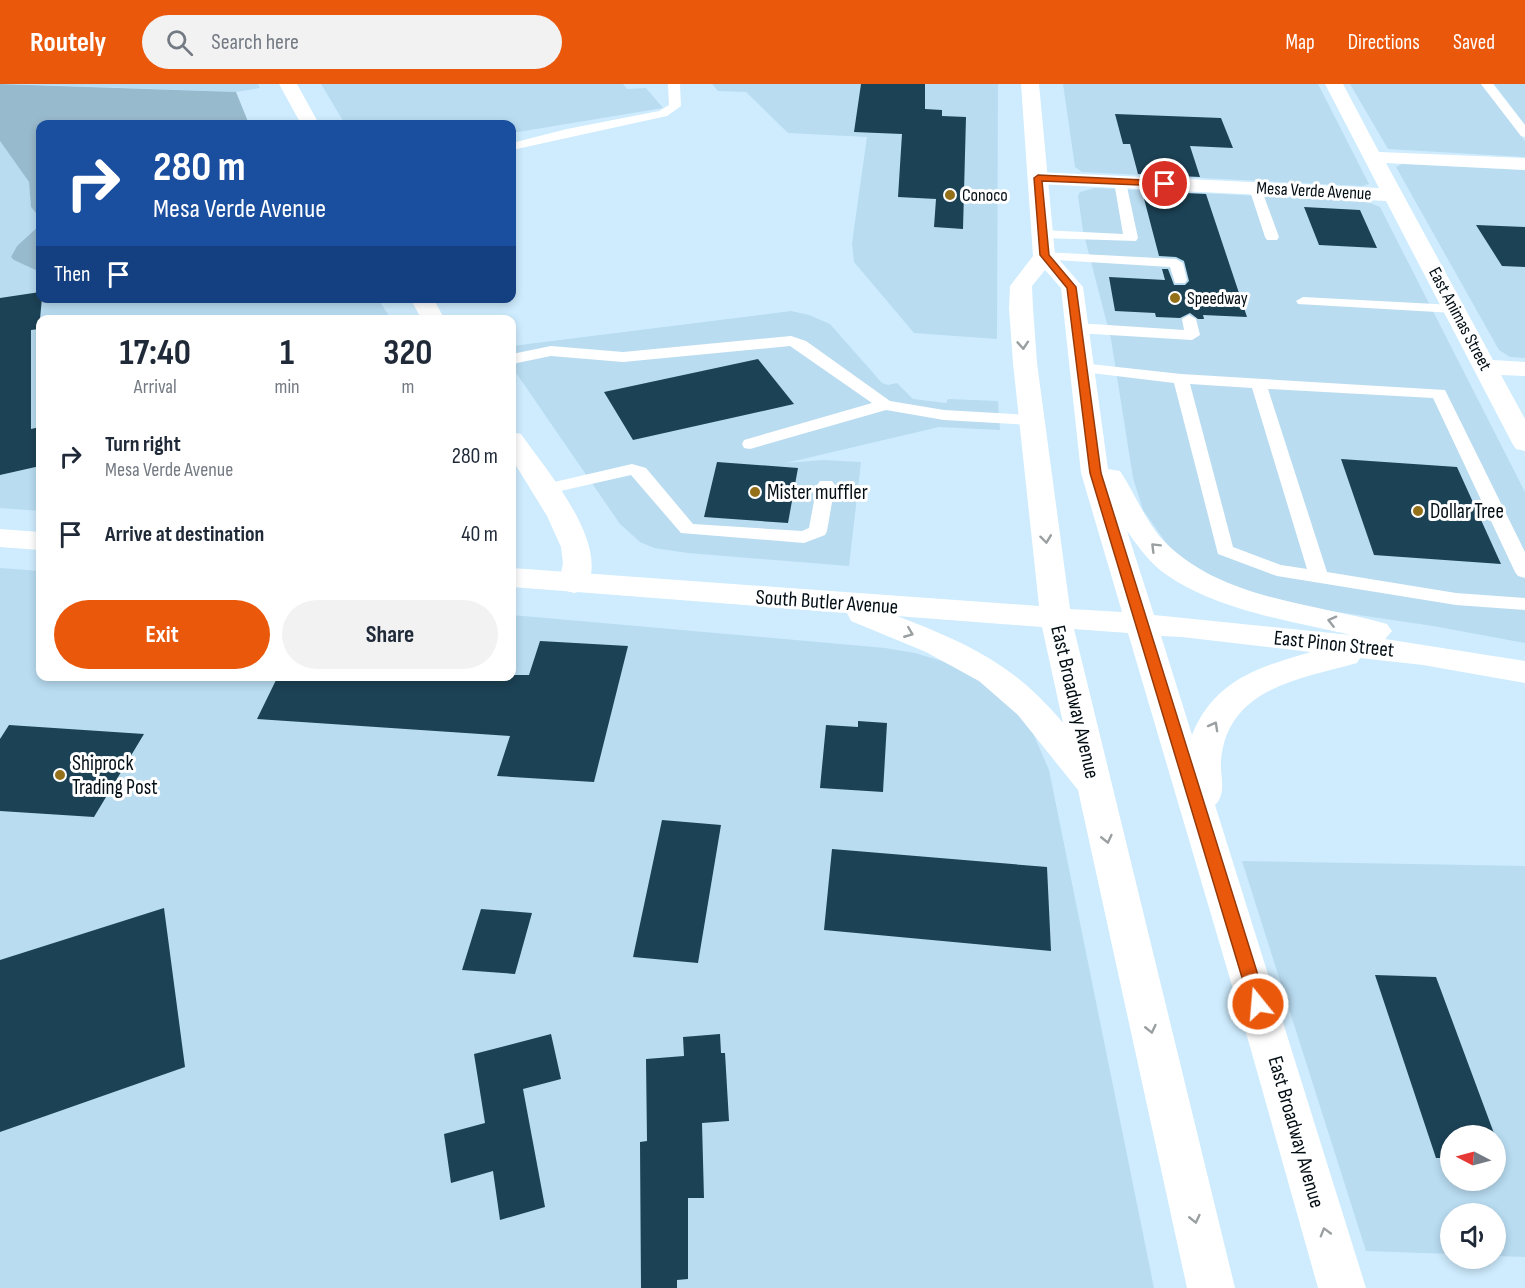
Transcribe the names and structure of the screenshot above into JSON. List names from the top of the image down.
{
  "streets": {
    "main road": [
      "Mesa Verde Avenue",
      "East Animas Street",
      "South Butler Avenue",
      "East Pinon Street",
      "East Broadway Avenue"
    ]
  },
  "crossings": [
    ["Mesa Verde Avenue", "East Animas Street"],
    ["South Butler Avenue", "East Pinon Street"],
    ["South Butler Avenue", "East Broadway Avenue"],
    ["East Pinon Street", "East Broadway Avenue"]
  ],
  "places": [
    "Conoco",
    "Speedway",
    "Mister muffler",
    "Dollar Tree",
    "Shiprock Trading Post"
  ],
  "north": "left",
  "page": {
    "header": "Routely",
    "search": "Search here",
    "nav": ["Map", "Directions", "Saved"],
    "turn": ["280 m", "Mesa Verde Avenue"],
    "then": "Then",
    "eta": [
      "17:40",
      "Arrival",
      "1",
      "min",
      "320",
      "m"
    ],
    "list": [
      {
        "name": "Turn right",
        "note": "Mesa Verde Avenue",
        "value": "280 m"
      },
      {
        "name": "Arrive at destination",
        "value": "40 m"
      }
    ],
    "buttons": ["Exit", "Share"]
  }
}
